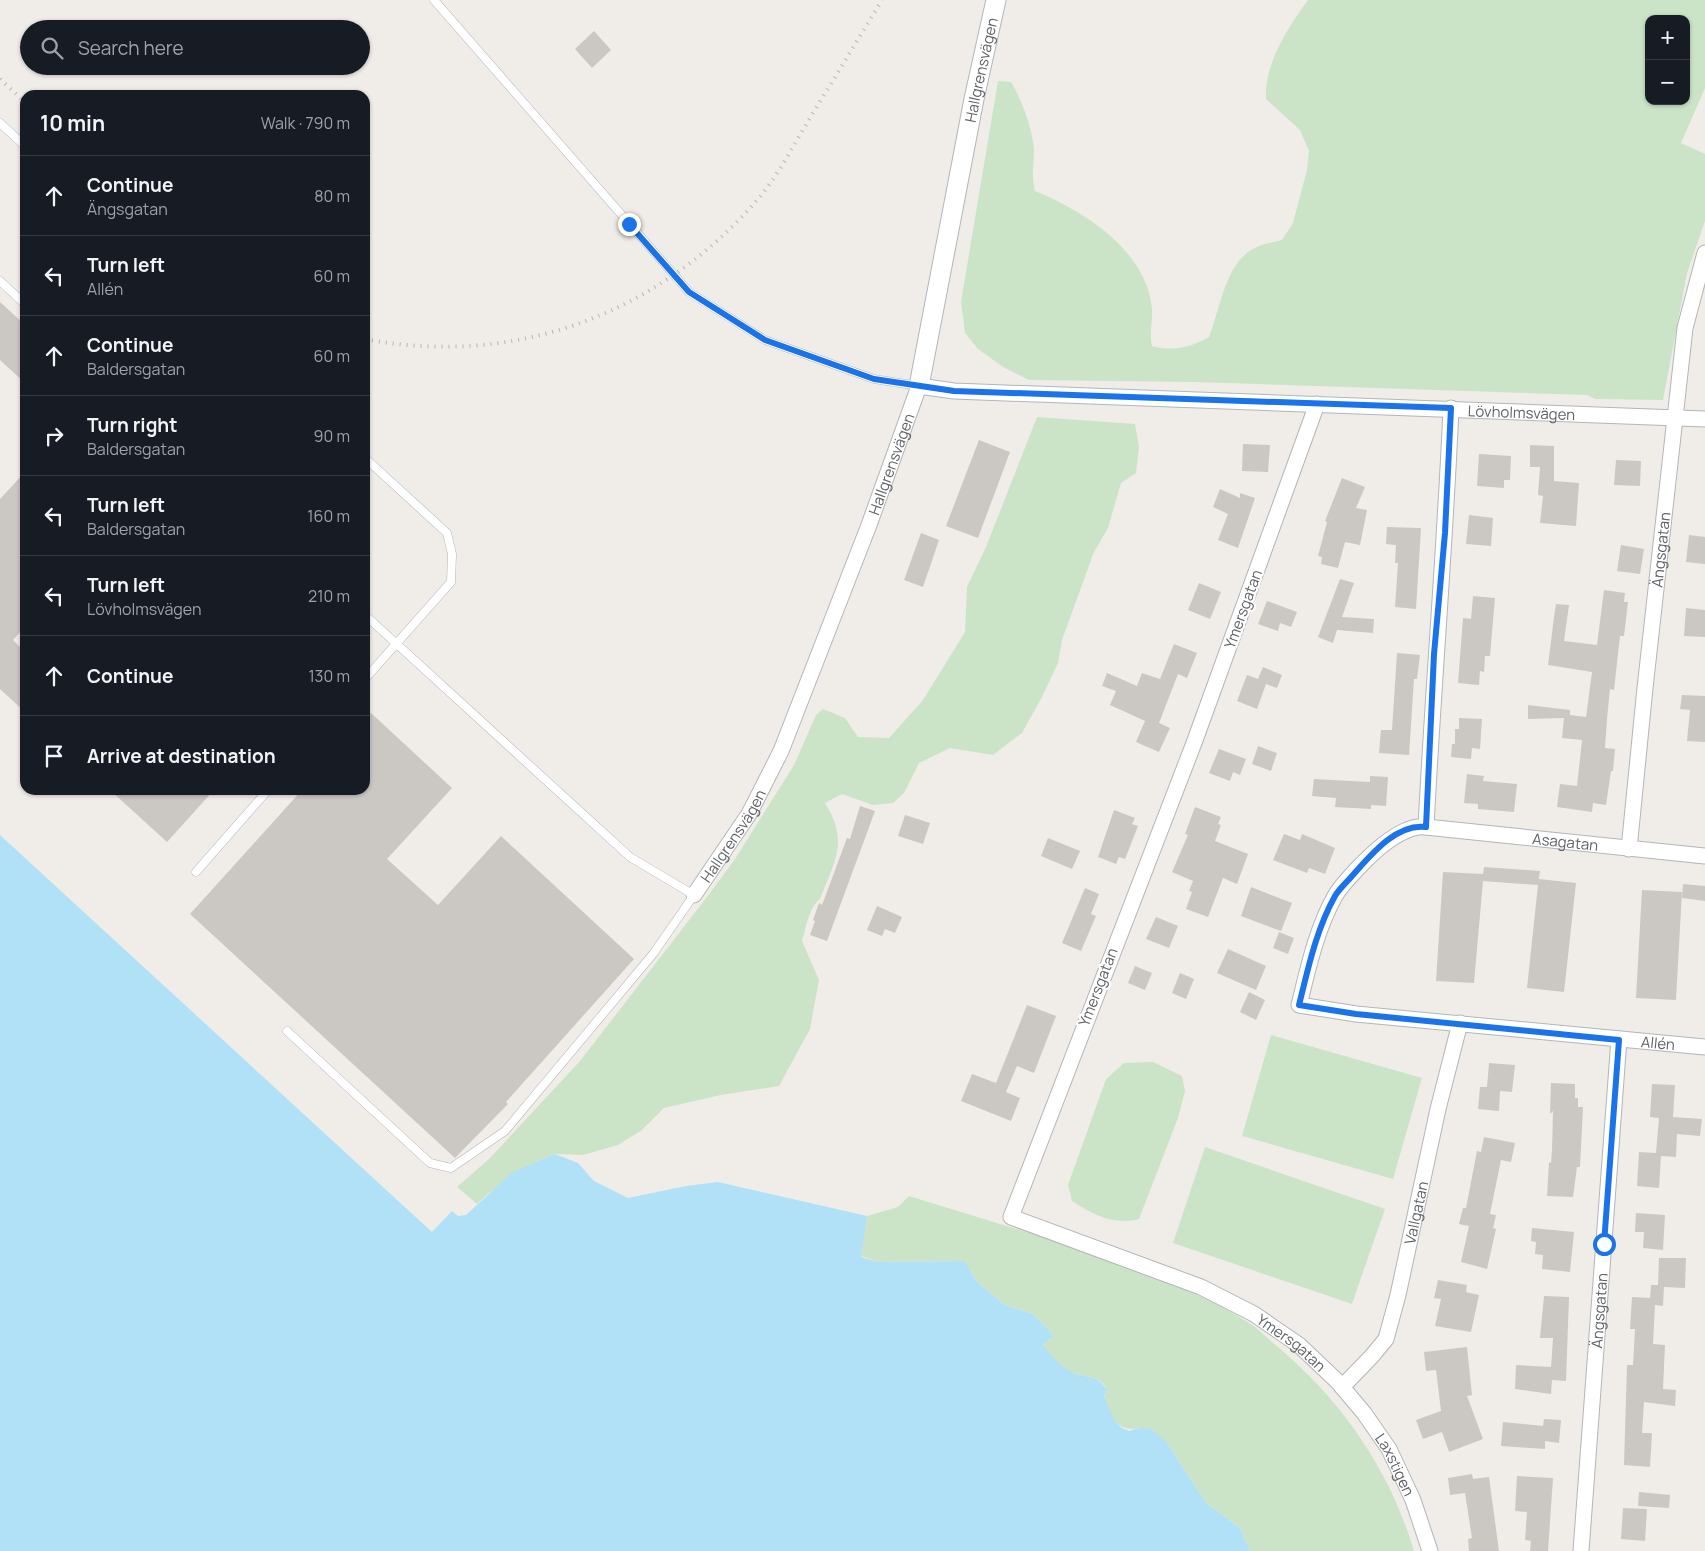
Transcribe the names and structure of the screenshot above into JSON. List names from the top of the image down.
{
  "streets": {
    "street": [
      "Hallgrensvägen",
      "Lövholmsvägen",
      "Ängsgatan",
      "Ymersgatan",
      "Asagatan",
      "Allén",
      "Vallgatan",
      "Laxstigen"
    ]
  },
  "crossings": [
    ["Hallgrensvägen", "Lövholmsvägen"],
    ["Lövholmsvägen", "Ängsgatan"],
    ["Lövholmsvägen", "Ymersgatan"],
    ["Ängsgatan", "Asagatan"],
    ["Ängsgatan", "Allén"],
    ["Ymersgatan", "Vallgatan"],
    ["Ymersgatan", "Laxstigen"],
    ["Asagatan", "Allén"],
    ["Asagatan", "Vallgatan"],
    ["Allén", "Vallgatan"],
    ["Vallgatan", "Laxstigen"]
  ],
  "page": {
    "map_buttons": ["+", "−"],
    "search": "Search here",
    "heading": ["10 min", "Walk · 790 m"],
    "list": [
      ["Continue", "Ängsgatan", "80 m"],
      ["Turn left", "Allén", "60 m"],
      ["Continue", "Baldersgatan", "60 m"],
      ["Turn right", "Baldersgatan", "90 m"],
      ["Turn left", "Baldersgatan", "160 m"],
      ["Turn left", "Lövholmsvägen", "210 m"],
      ["Continue", "130 m"],
      "Arrive at destination"
    ]
  }
}
